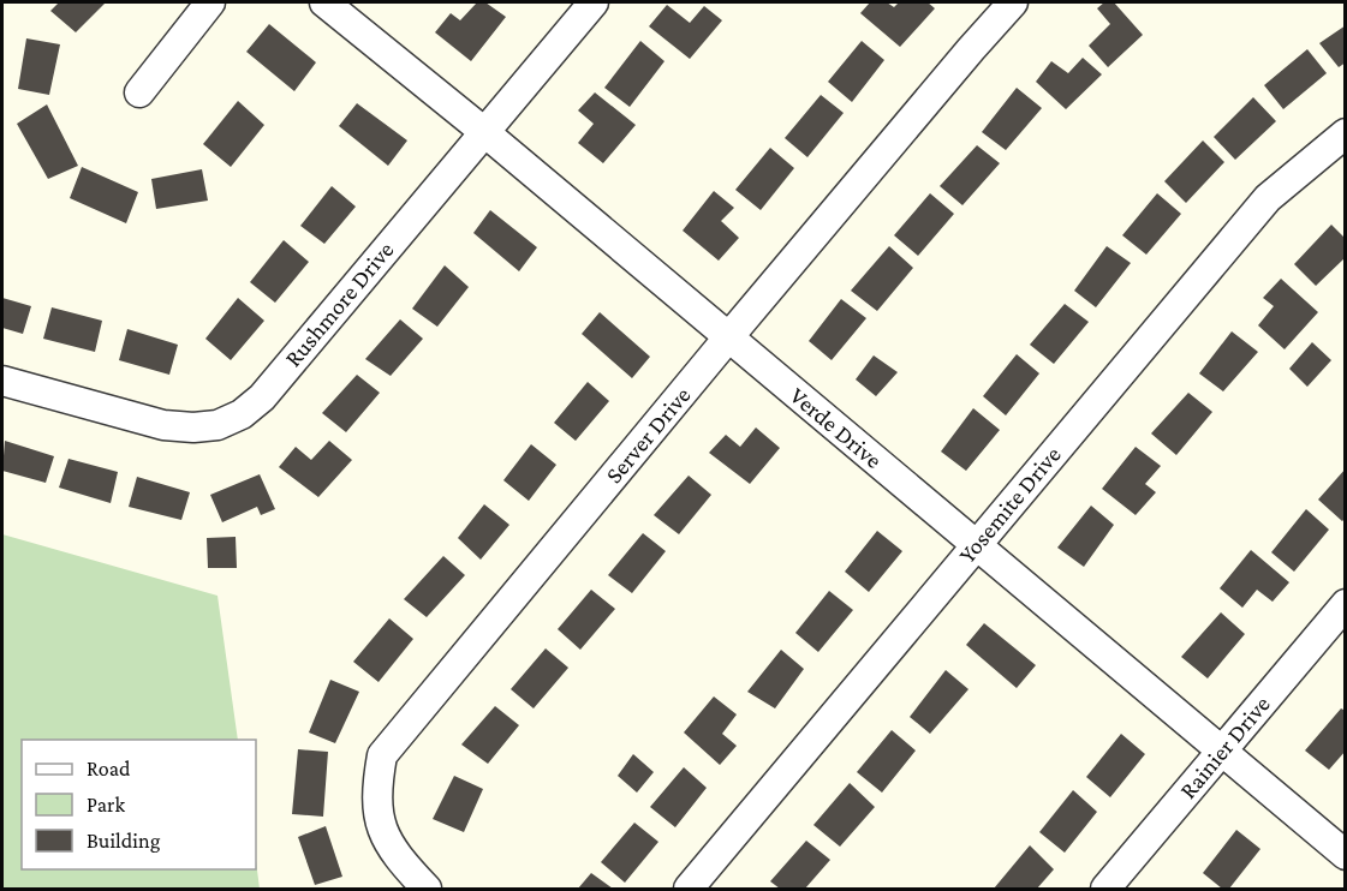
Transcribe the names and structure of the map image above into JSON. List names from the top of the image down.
{
  "streets": {
    "street": [
      "Rushmore Drive",
      "Verde Drive",
      "Server Drive",
      "Yosemite Drive",
      "Rainier Drive"
    ]
  },
  "crossings": [
    ["Rushmore Drive", "Verde Drive"],
    ["Verde Drive", "Server Drive"],
    ["Verde Drive", "Yosemite Drive"],
    ["Verde Drive", "Rainier Drive"]
  ],
  "legend": ["Road", "Park", "Building"]
}
